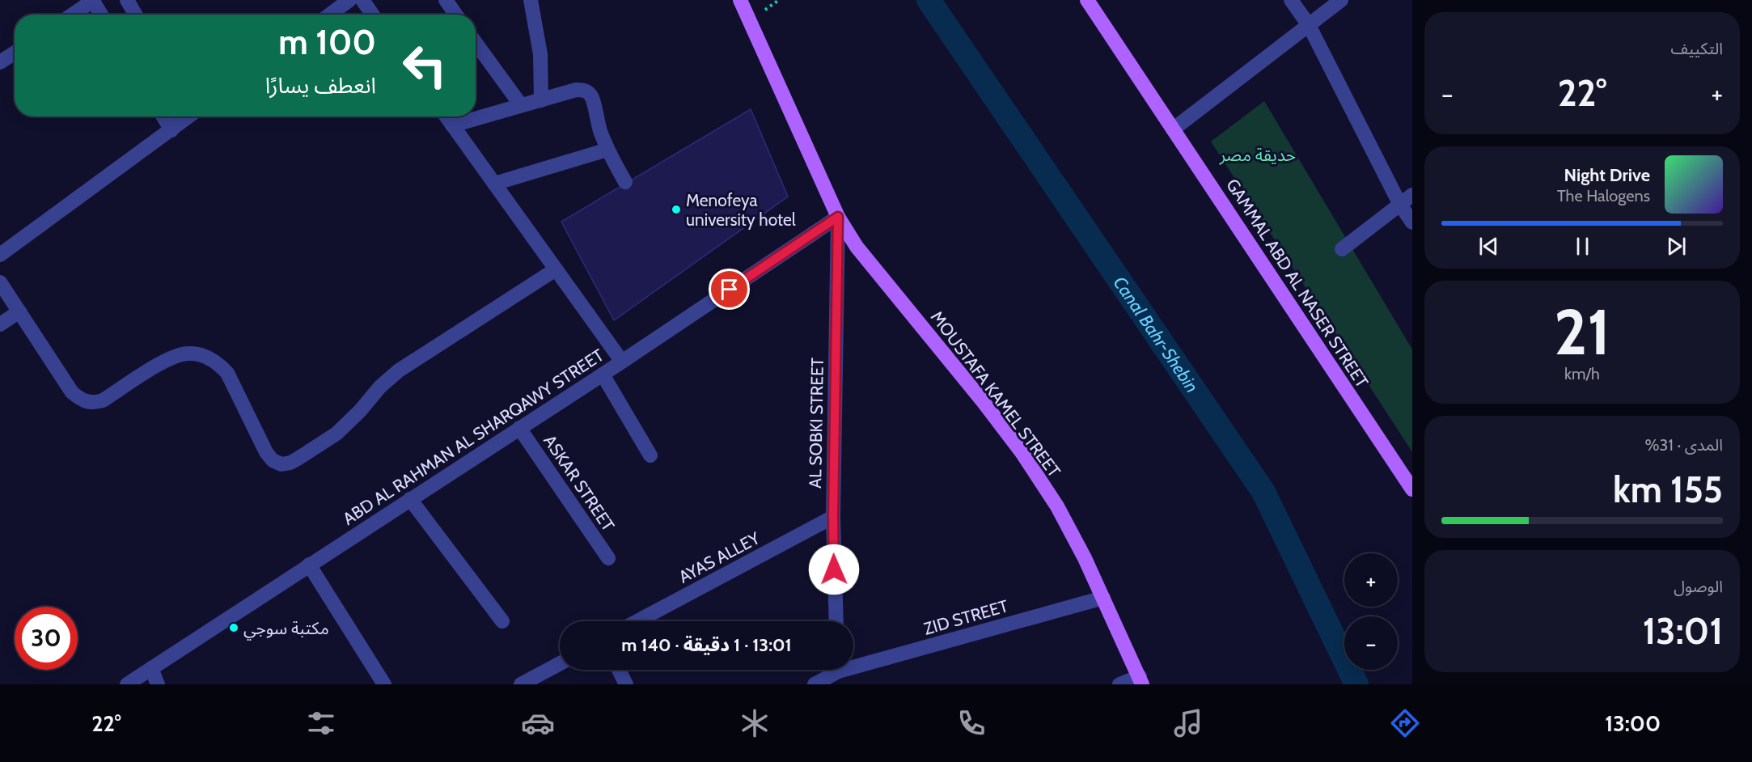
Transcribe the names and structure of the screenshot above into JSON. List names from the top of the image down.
{
  "streets": {
    "main road": ["GAMMAL ABD AL NASER STREET", "MOUSTAFA KAMEL STREET"],
    "street": [
      "AL SOBKI STREET",
      "ABD AL RAHMAN AL SHARQAWY STREET",
      "ASKAR STREET",
      "AYAS ALLEY",
      "ZID STREET"
    ]
  },
  "crossings": [
    ["MOUSTAFA KAMEL STREET", "AL SOBKI STREET"],
    ["MOUSTAFA KAMEL STREET", "ABD AL RAHMAN AL SHARQAWY STREET"],
    ["MOUSTAFA KAMEL STREET", "ZID STREET"],
    ["AL SOBKI STREET", "ABD AL RAHMAN AL SHARQAWY STREET"],
    ["AL SOBKI STREET", "AYAS ALLEY"],
    ["ABD AL RAHMAN AL SHARQAWY STREET", "ASKAR STREET"]
  ],
  "water": ["Canal Bahr-Shebin"],
  "parks": ["حديقة مصر"],
  "places": ["Menofeya university hotel", "مكتبة سوجي"],
  "page": {
    "tile": [
      "التكييف",
      ["21", "km/h"],
      ["المدى · 31%", "155 km"],
      ["الوصول", "13:01"]
    ],
    "turn": ["100 m", "انعطف يسارًا"],
    "heat": ["−", "22°", "+"],
    "song": ["Night Drive", "The Halogens"],
    "map_buttons": ["+", "−"],
    "limit": "30",
    "trip": "13:01 · 1 دقيقة · 140 m",
    "tabs": ["13:00", "22°"]
  }
}
